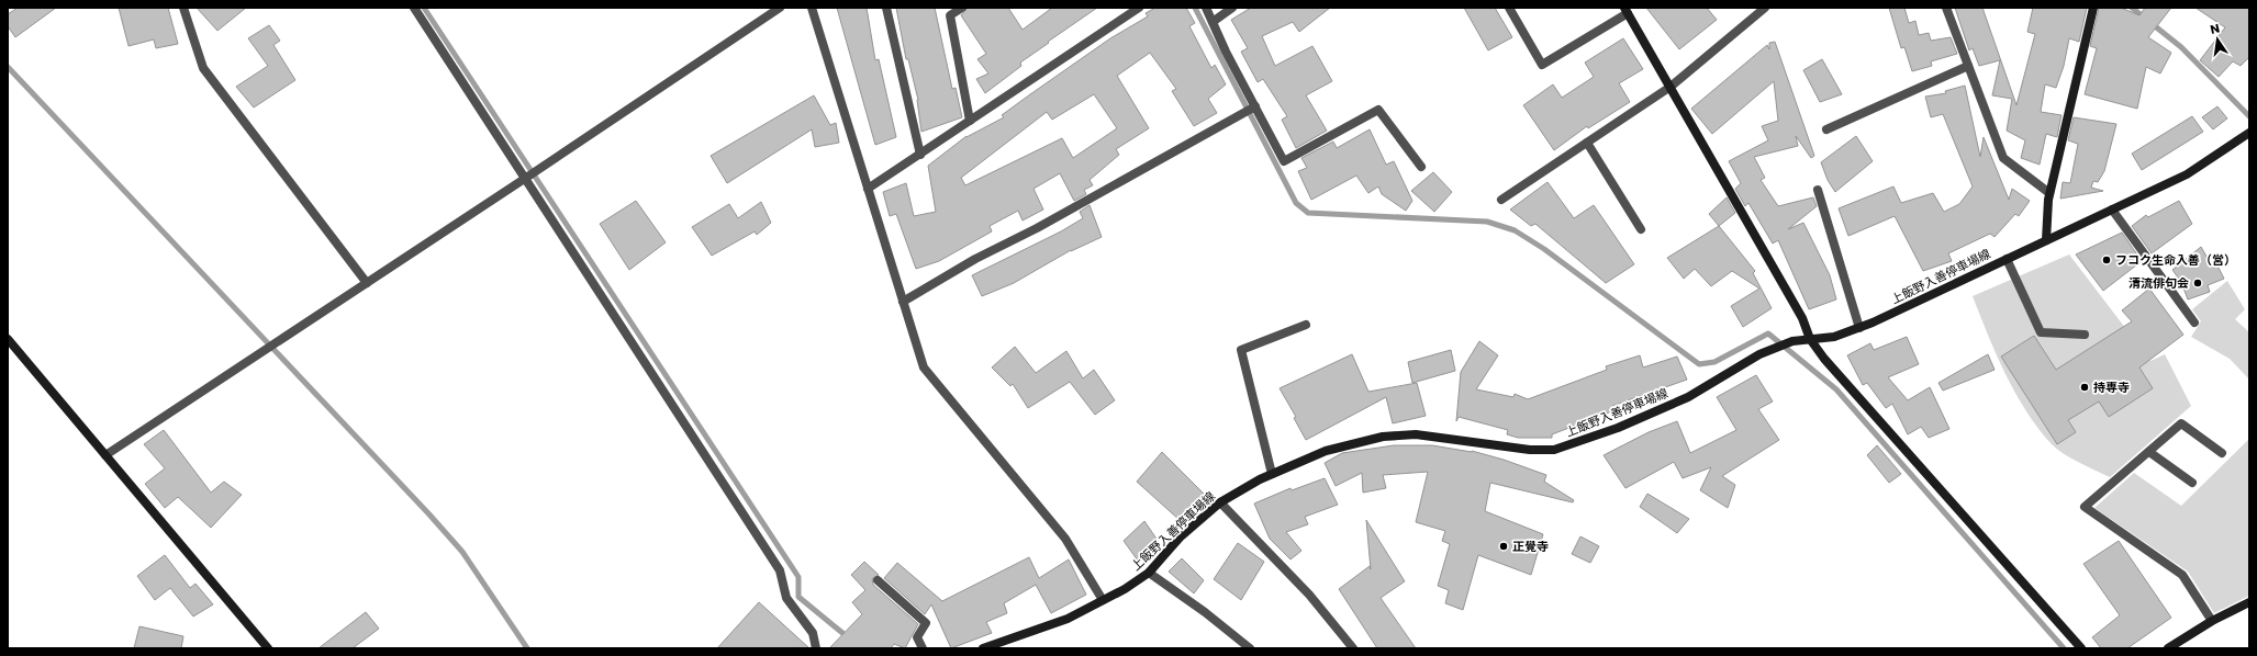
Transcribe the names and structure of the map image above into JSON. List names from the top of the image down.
{
  "streets": {
    "street": ["上飯野入善停車場線"]
  },
  "places": [
    "フコク生命入善（営）",
    "清流俳句会",
    "持専寺",
    "正覺寺"
  ],
  "north": "top"
}
